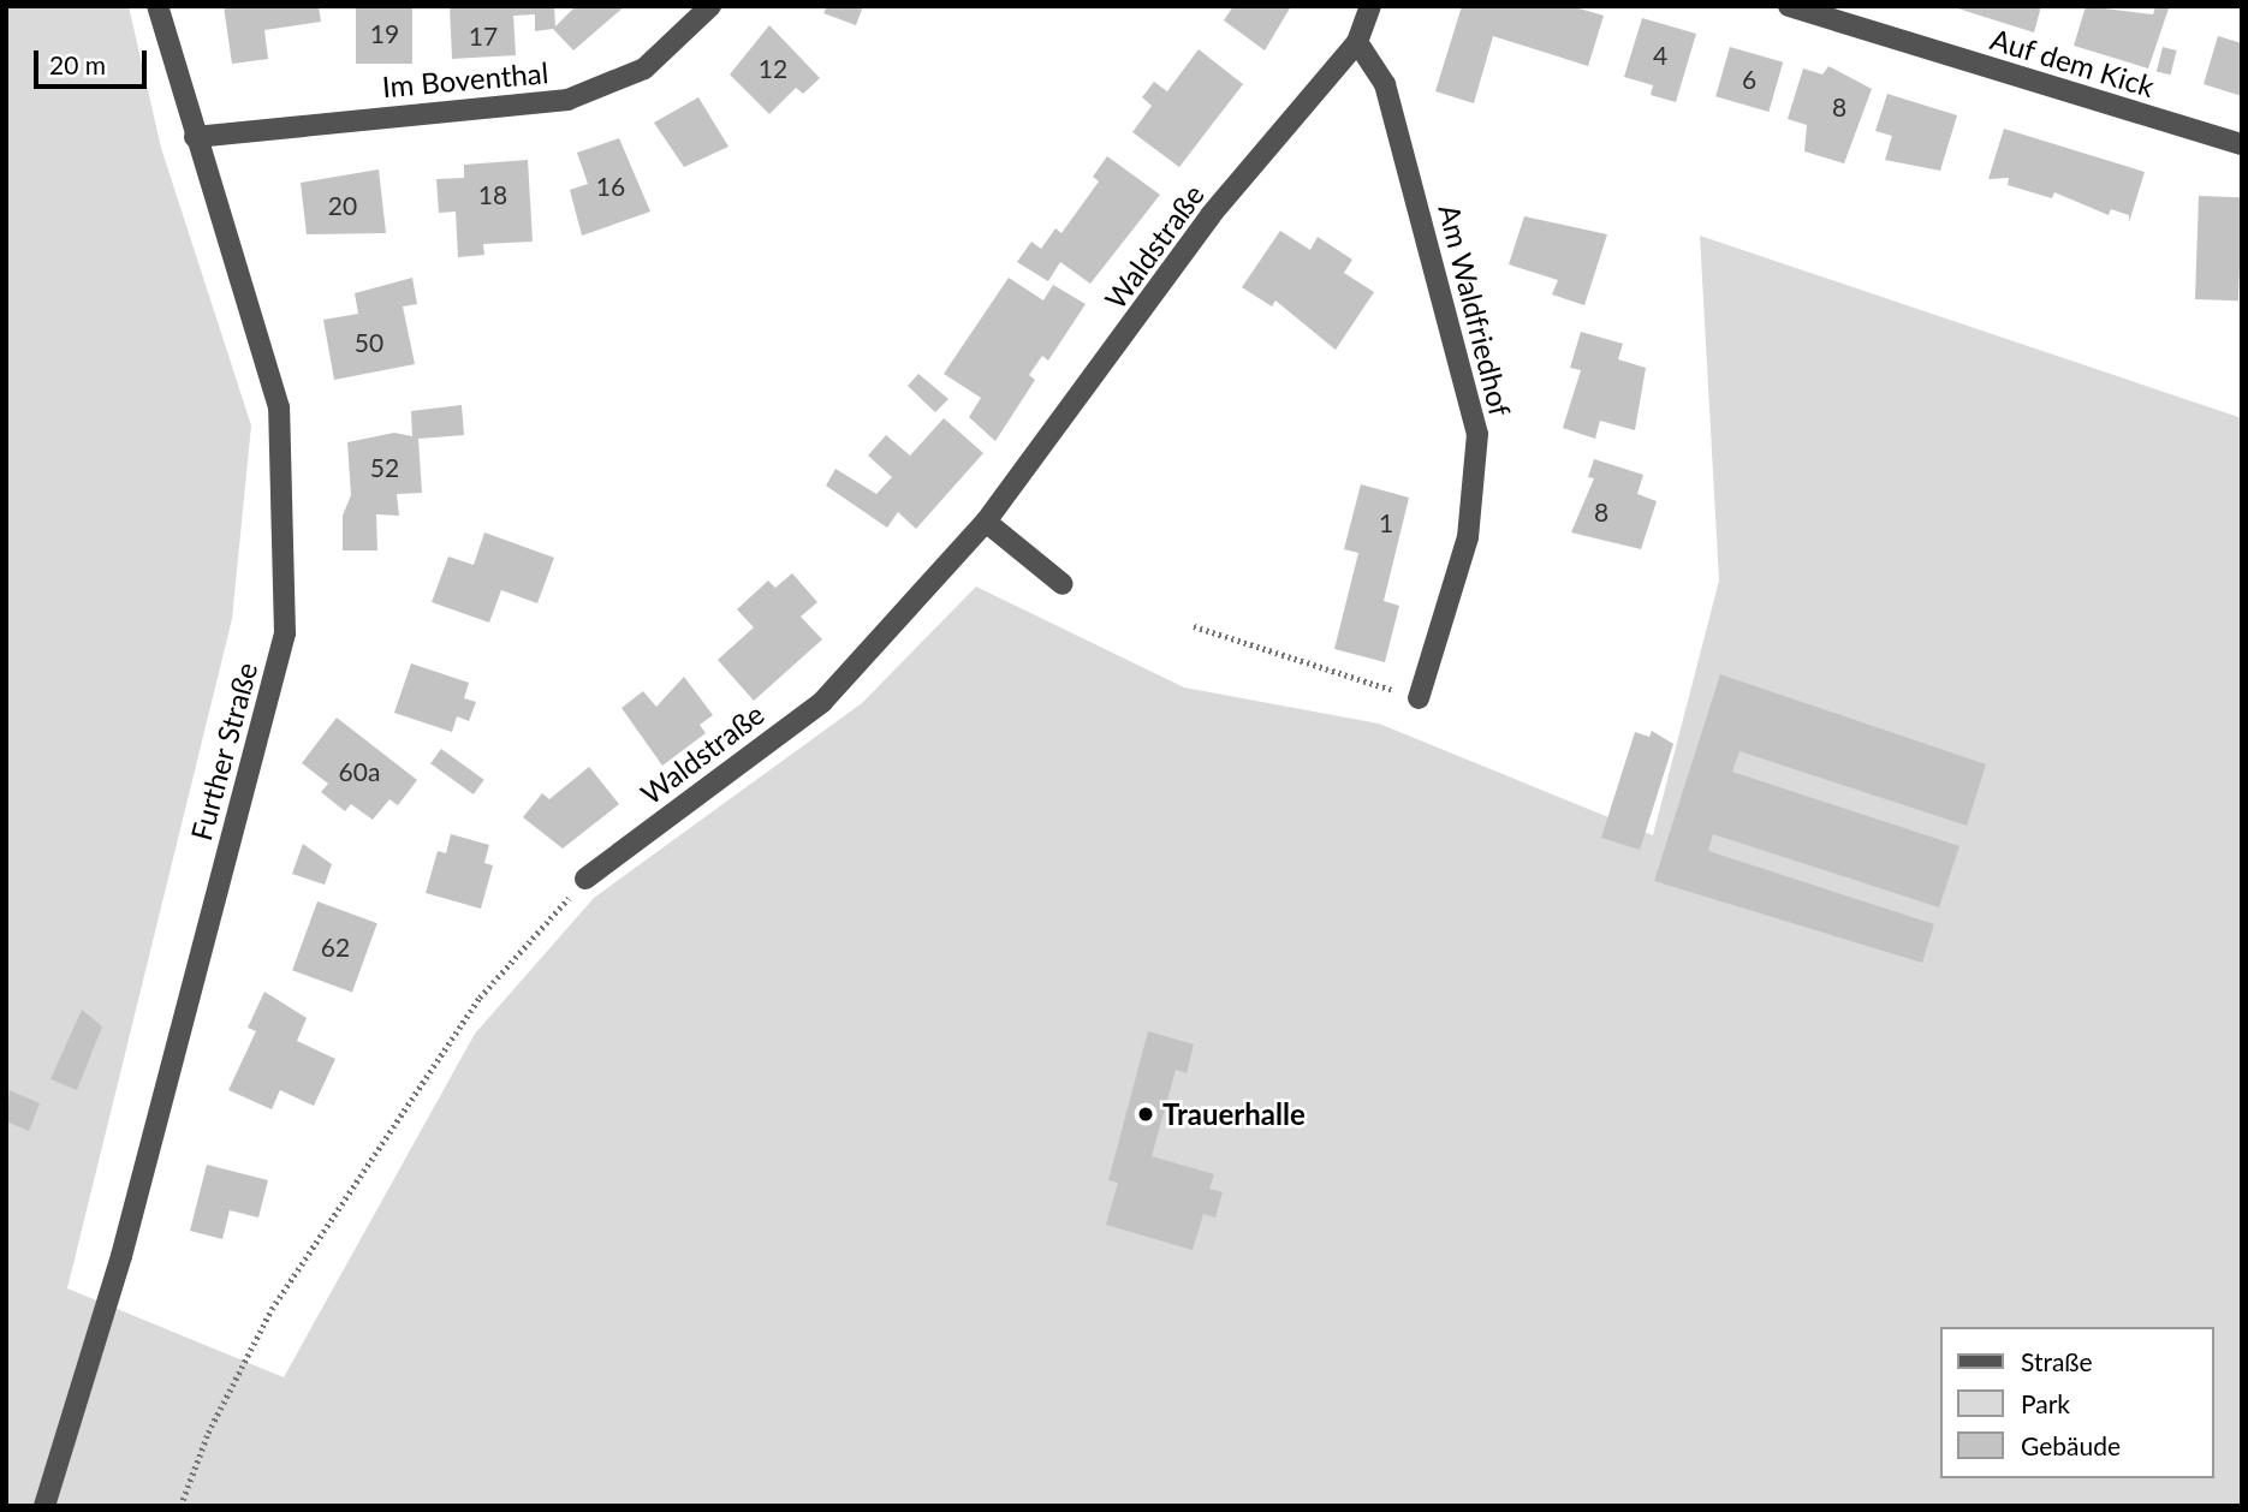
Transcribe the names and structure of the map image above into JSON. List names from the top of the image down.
{
  "streets": {
    "street": [
      "Auf dem Kick",
      "Im Boventhal",
      "Waldstraße",
      "Am Waldfriedhof",
      "Further Straße"
    ]
  },
  "crossings": [
    ["Im Boventhal", "Further Straße"],
    ["Waldstraße", "Am Waldfriedhof"]
  ],
  "places": ["Trauerhalle"],
  "house_numbers": [
    "19",
    "17",
    "4",
    "12",
    "6",
    "8",
    "16",
    "18",
    "20",
    "50",
    "52",
    "8",
    "1",
    "60a",
    "62"
  ],
  "legend": ["Straße", "Park", "Gebäude"],
  "scale_bar": "20 m"
}
